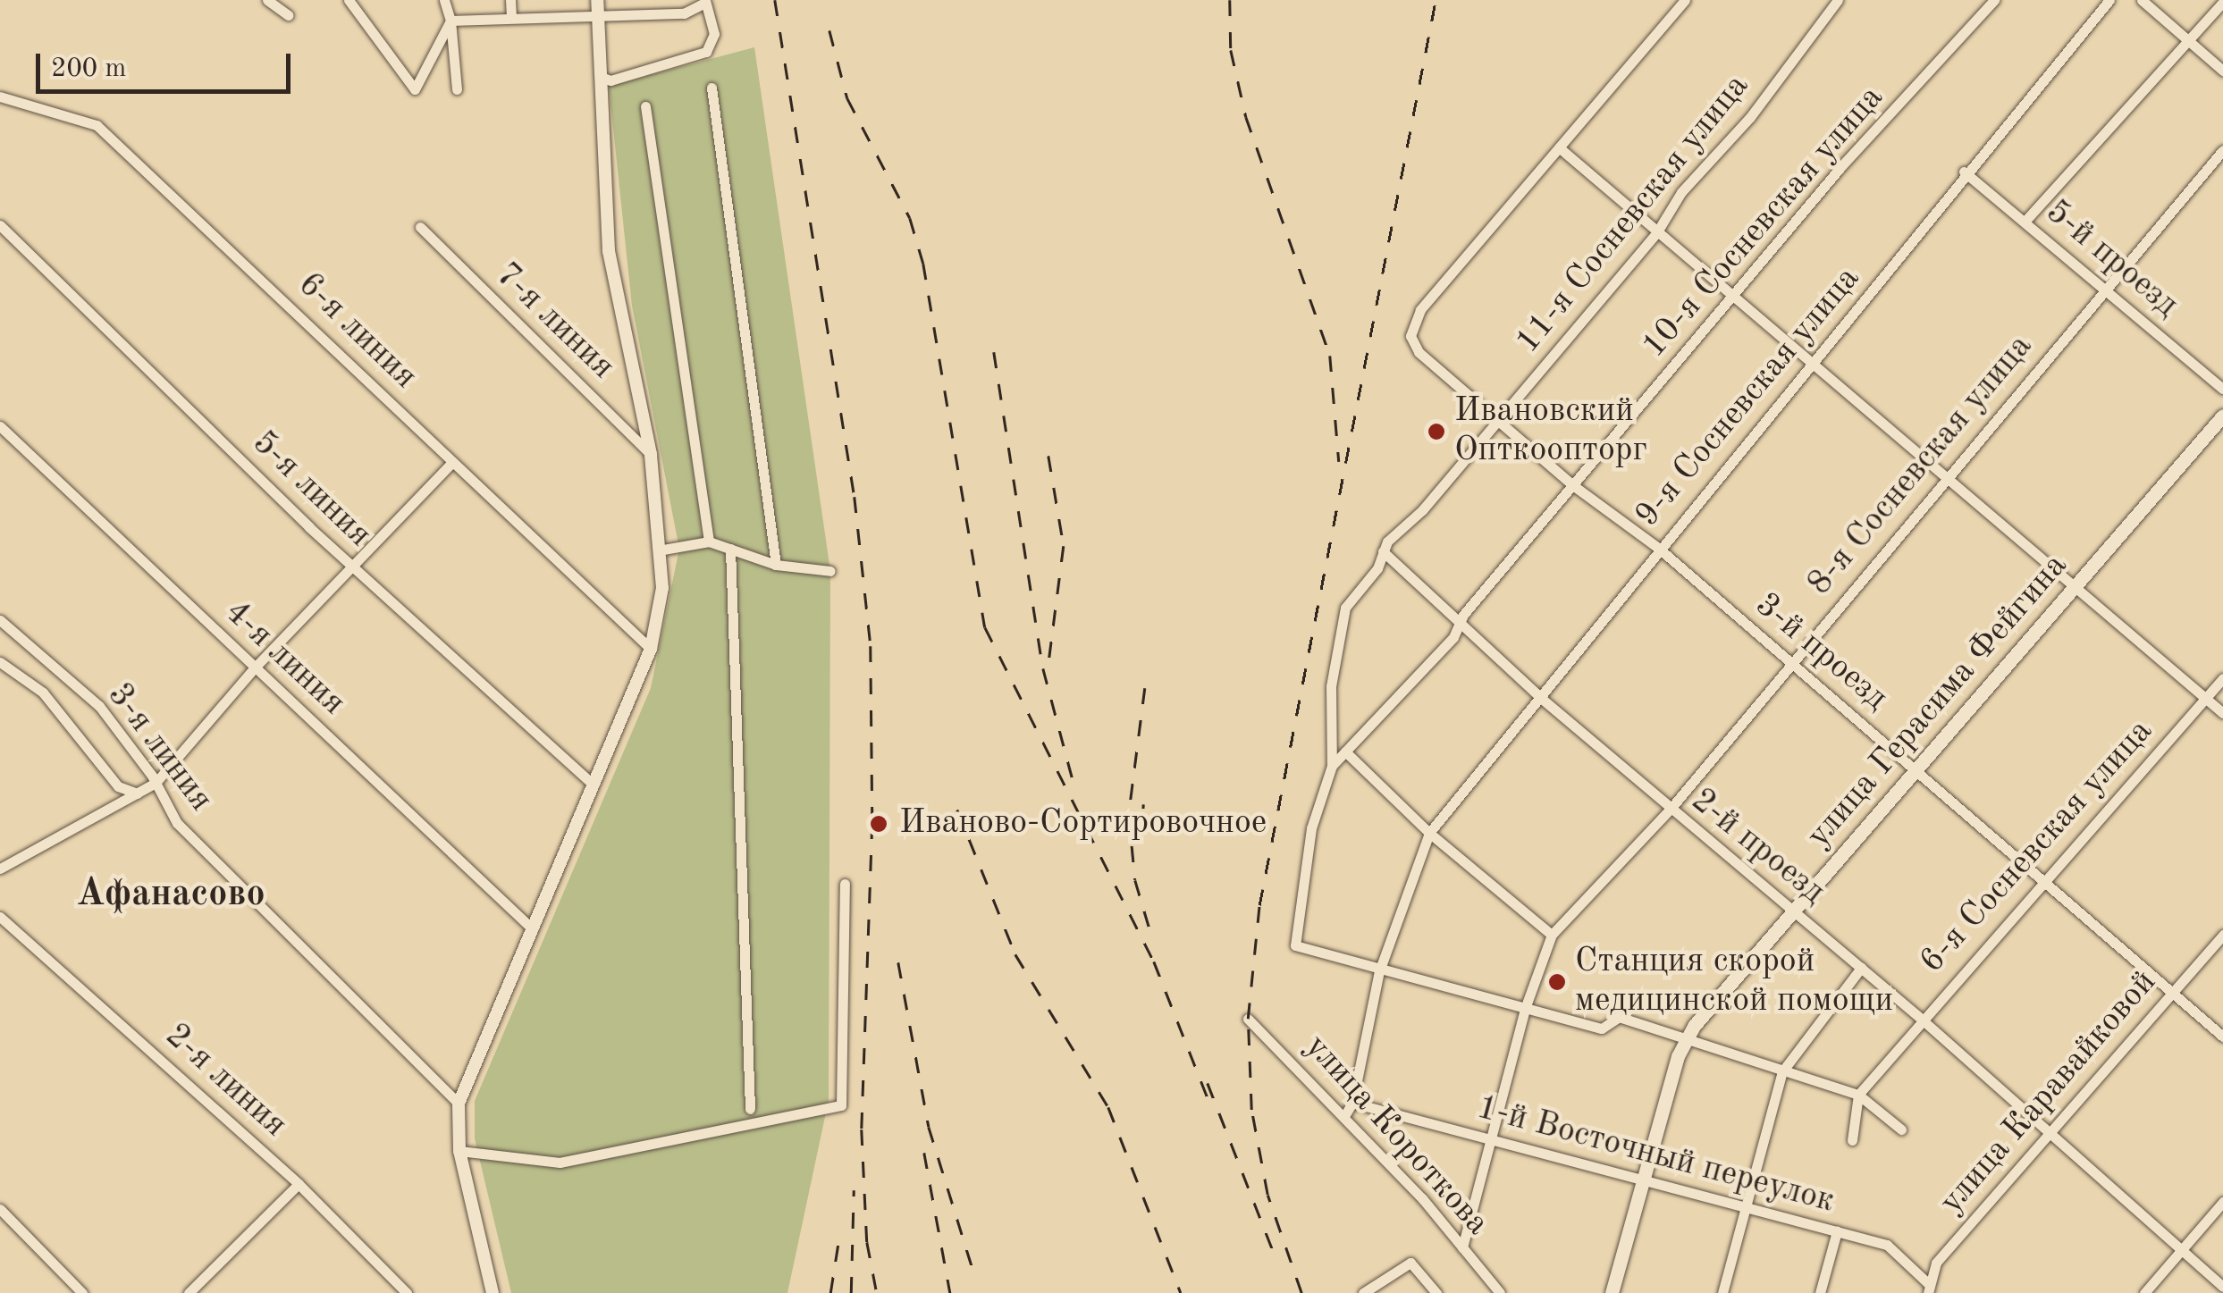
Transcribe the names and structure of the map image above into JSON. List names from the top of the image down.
{
  "streets": {
    "main road": ["улица Герасима Фейгина"],
    "street": [
      "11-я Сосневская улица",
      "10-я Сосневская улица",
      "5-й проезд",
      "7-я линия",
      "6-я линия",
      "9-я Сосневская улица",
      "8-я Сосневская улица",
      "5-я линия",
      "3-й проезд",
      "4-я линия",
      "3-я линия",
      "2-й проезд",
      "6-я Сосневская улица",
      "2-я линия",
      "улица Каравайковой",
      "улица Короткова",
      "1-й Восточный переулок"
    ]
  },
  "crossings": [
    ["11-я Сосневская улица", "10-я Сосневская улица"],
    ["11-я Сосневская улица", "3-й проезд"],
    ["11-я Сосневская улица", "2-й проезд"],
    ["10-я Сосневская улица", "3-й проезд"],
    ["10-я Сосневская улица", "2-й проезд"],
    ["5-й проезд", "9-я Сосневская улица"],
    ["5-й проезд", "8-я Сосневская улица"],
    ["9-я Сосневская улица", "3-й проезд"],
    ["9-я Сосневская улица", "2-й проезд"],
    ["8-я Сосневская улица", "3-й проезд"],
    ["8-я Сосневская улица", "2-й проезд"],
    ["3-й проезд", "улица Герасима Фейгина"],
    ["3-й проезд", "6-я Сосневская улица"],
    ["3-й проезд", "улица Каравайковой"],
    ["улица Герасима Фейгина", "2-й проезд"],
    ["улица Герасима Фейгина", "1-й Восточный переулок"],
    ["2-й проезд", "6-я Сосневская улица"],
    ["2-й проезд", "улица Каравайковой"],
    ["улица Каравайковой", "1-й Восточный переулок"]
  ],
  "districts": ["Афанасово"],
  "places": ["Ивановский Опткоопторг", "Иваново-Сортировочное", "Станция скорой медицинской помощи"],
  "scale_bar": "200 m"
}
